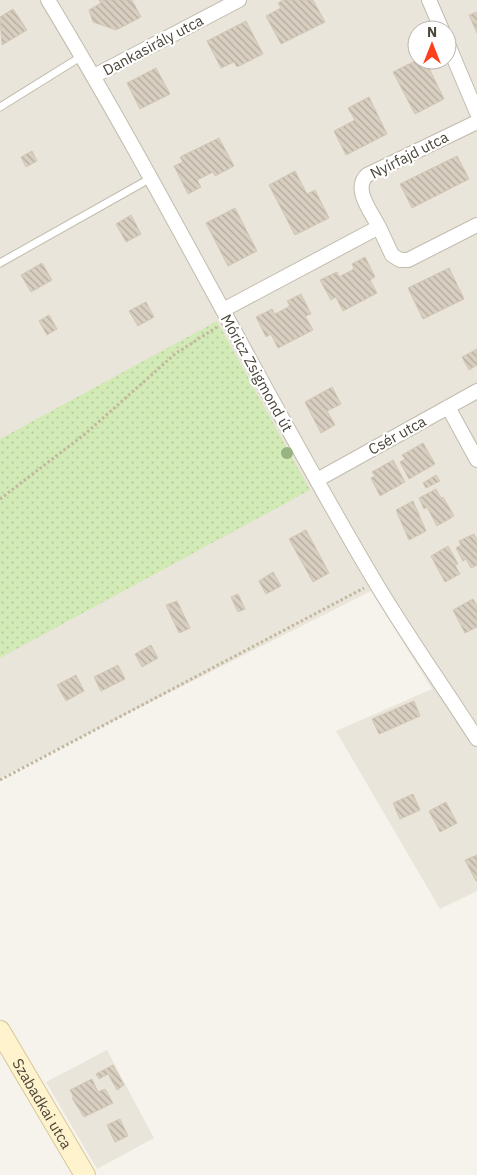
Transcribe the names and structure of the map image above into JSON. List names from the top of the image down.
{
  "streets": {
    "street": [
      "Dankasirály utca",
      "Nyírfajd utca",
      "Móricz Zsigmond út",
      "Csér utca",
      "Szabadkai utca"
    ]
  },
  "crossings": [
    ["Dankasirály utca", "Móricz Zsigmond út"],
    ["Móricz Zsigmond út", "Csér utca"]
  ],
  "north": "top"
}
